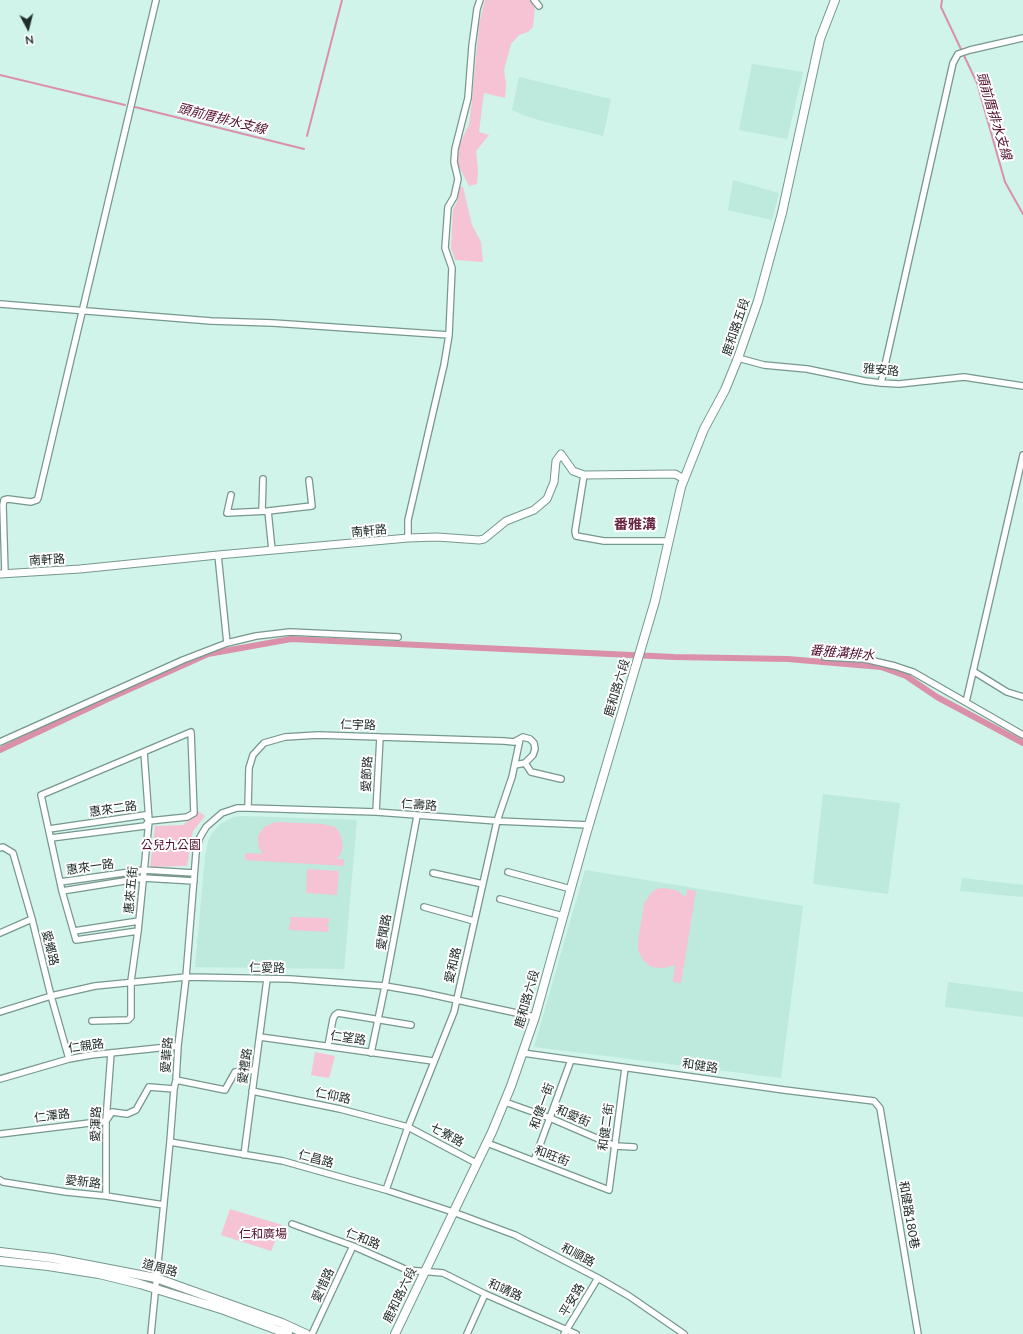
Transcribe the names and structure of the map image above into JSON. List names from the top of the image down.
{
  "streets": {
    "main road": ["鹿和路五段", "鹿和路六段", "道周路"],
    "street": [
      "雅安路",
      "南軒路",
      "仁宇路",
      "愛節路",
      "仁壽路",
      "惠來二路",
      "惠來一路",
      "惠來五街",
      "愛聞路",
      "愛鄉路",
      "愛和路",
      "仁愛路",
      "仁望路",
      "仁親路",
      "愛華路",
      "愛禮路",
      "和健路",
      "仁仰路",
      "和健一街",
      "仁澤路",
      "和愛街",
      "愛渾路",
      "和健二街",
      "七寮路",
      "和旺街",
      "仁昌路",
      "愛新路",
      "和健路180巷",
      "仁和路",
      "和順路",
      "愛惜路",
      "和靖路",
      "平安路"
    ]
  },
  "crossings": [
    ["鹿和路五段", "雅安路"],
    ["鹿和路五段", "鹿和路六段"],
    ["鹿和路六段", "仁壽路"],
    ["鹿和路六段", "仁愛路"],
    ["鹿和路六段", "和健路"],
    ["鹿和路六段", "和愛街"],
    ["鹿和路六段", "七寮路"],
    ["鹿和路六段", "和旺街"],
    ["鹿和路六段", "仁昌路"],
    ["鹿和路六段", "仁和路"],
    ["鹿和路六段", "和順路"],
    ["鹿和路六段", "和靖路"],
    ["仁宇路", "愛節路"],
    ["仁宇路", "仁壽路"],
    ["仁宇路", "愛和路"],
    ["仁宇路", "愛華路"],
    ["愛節路", "仁壽路"],
    ["仁壽路", "愛聞路"],
    ["仁壽路", "愛和路"],
    ["仁壽路", "愛華路"],
    ["惠來二路", "惠來五街"],
    ["惠來一路", "惠來五街"],
    ["惠來一路", "愛華路"],
    ["惠來五街", "仁愛路"],
    ["愛聞路", "仁愛路"],
    ["愛聞路", "仁望路"],
    ["愛鄉路", "仁愛路"],
    ["愛鄉路", "仁親路"],
    ["愛和路", "仁愛路"],
    ["愛和路", "仁望路"],
    ["愛和路", "仁仰路"],
    ["愛和路", "七寮路"],
    ["愛和路", "仁昌路"],
    ["仁愛路", "愛華路"],
    ["仁愛路", "愛禮路"],
    ["仁望路", "愛禮路"],
    ["仁親路", "愛華路"],
    ["仁親路", "愛渾路"],
    ["愛華路", "仁昌路"],
    ["愛華路", "愛新路"],
    ["愛華路", "道周路"],
    ["愛禮路", "仁仰路"],
    ["愛禮路", "仁昌路"],
    ["和健路", "和健一街"],
    ["和健路", "和健二街"],
    ["和健路", "和健路180巷"],
    ["仁仰路", "七寮路"],
    ["和健一街", "和愛街"],
    ["和健一街", "和旺街"],
    ["仁澤路", "愛渾路"],
    ["和愛街", "和健二街"],
    ["愛渾路", "愛新路"],
    ["和健二街", "和旺街"],
    ["仁昌路", "和順路"],
    ["仁和路", "愛惜路"],
    ["仁和路", "和靖路"],
    ["和順路", "平安路"],
    ["和靖路", "平安路"]
  ],
  "districts": ["番雅溝"],
  "water": ["頭前厝排水支線", "番雅溝排水"],
  "parks": ["公兒九公園", "仁和廣場"],
  "north": "bottom"
}
